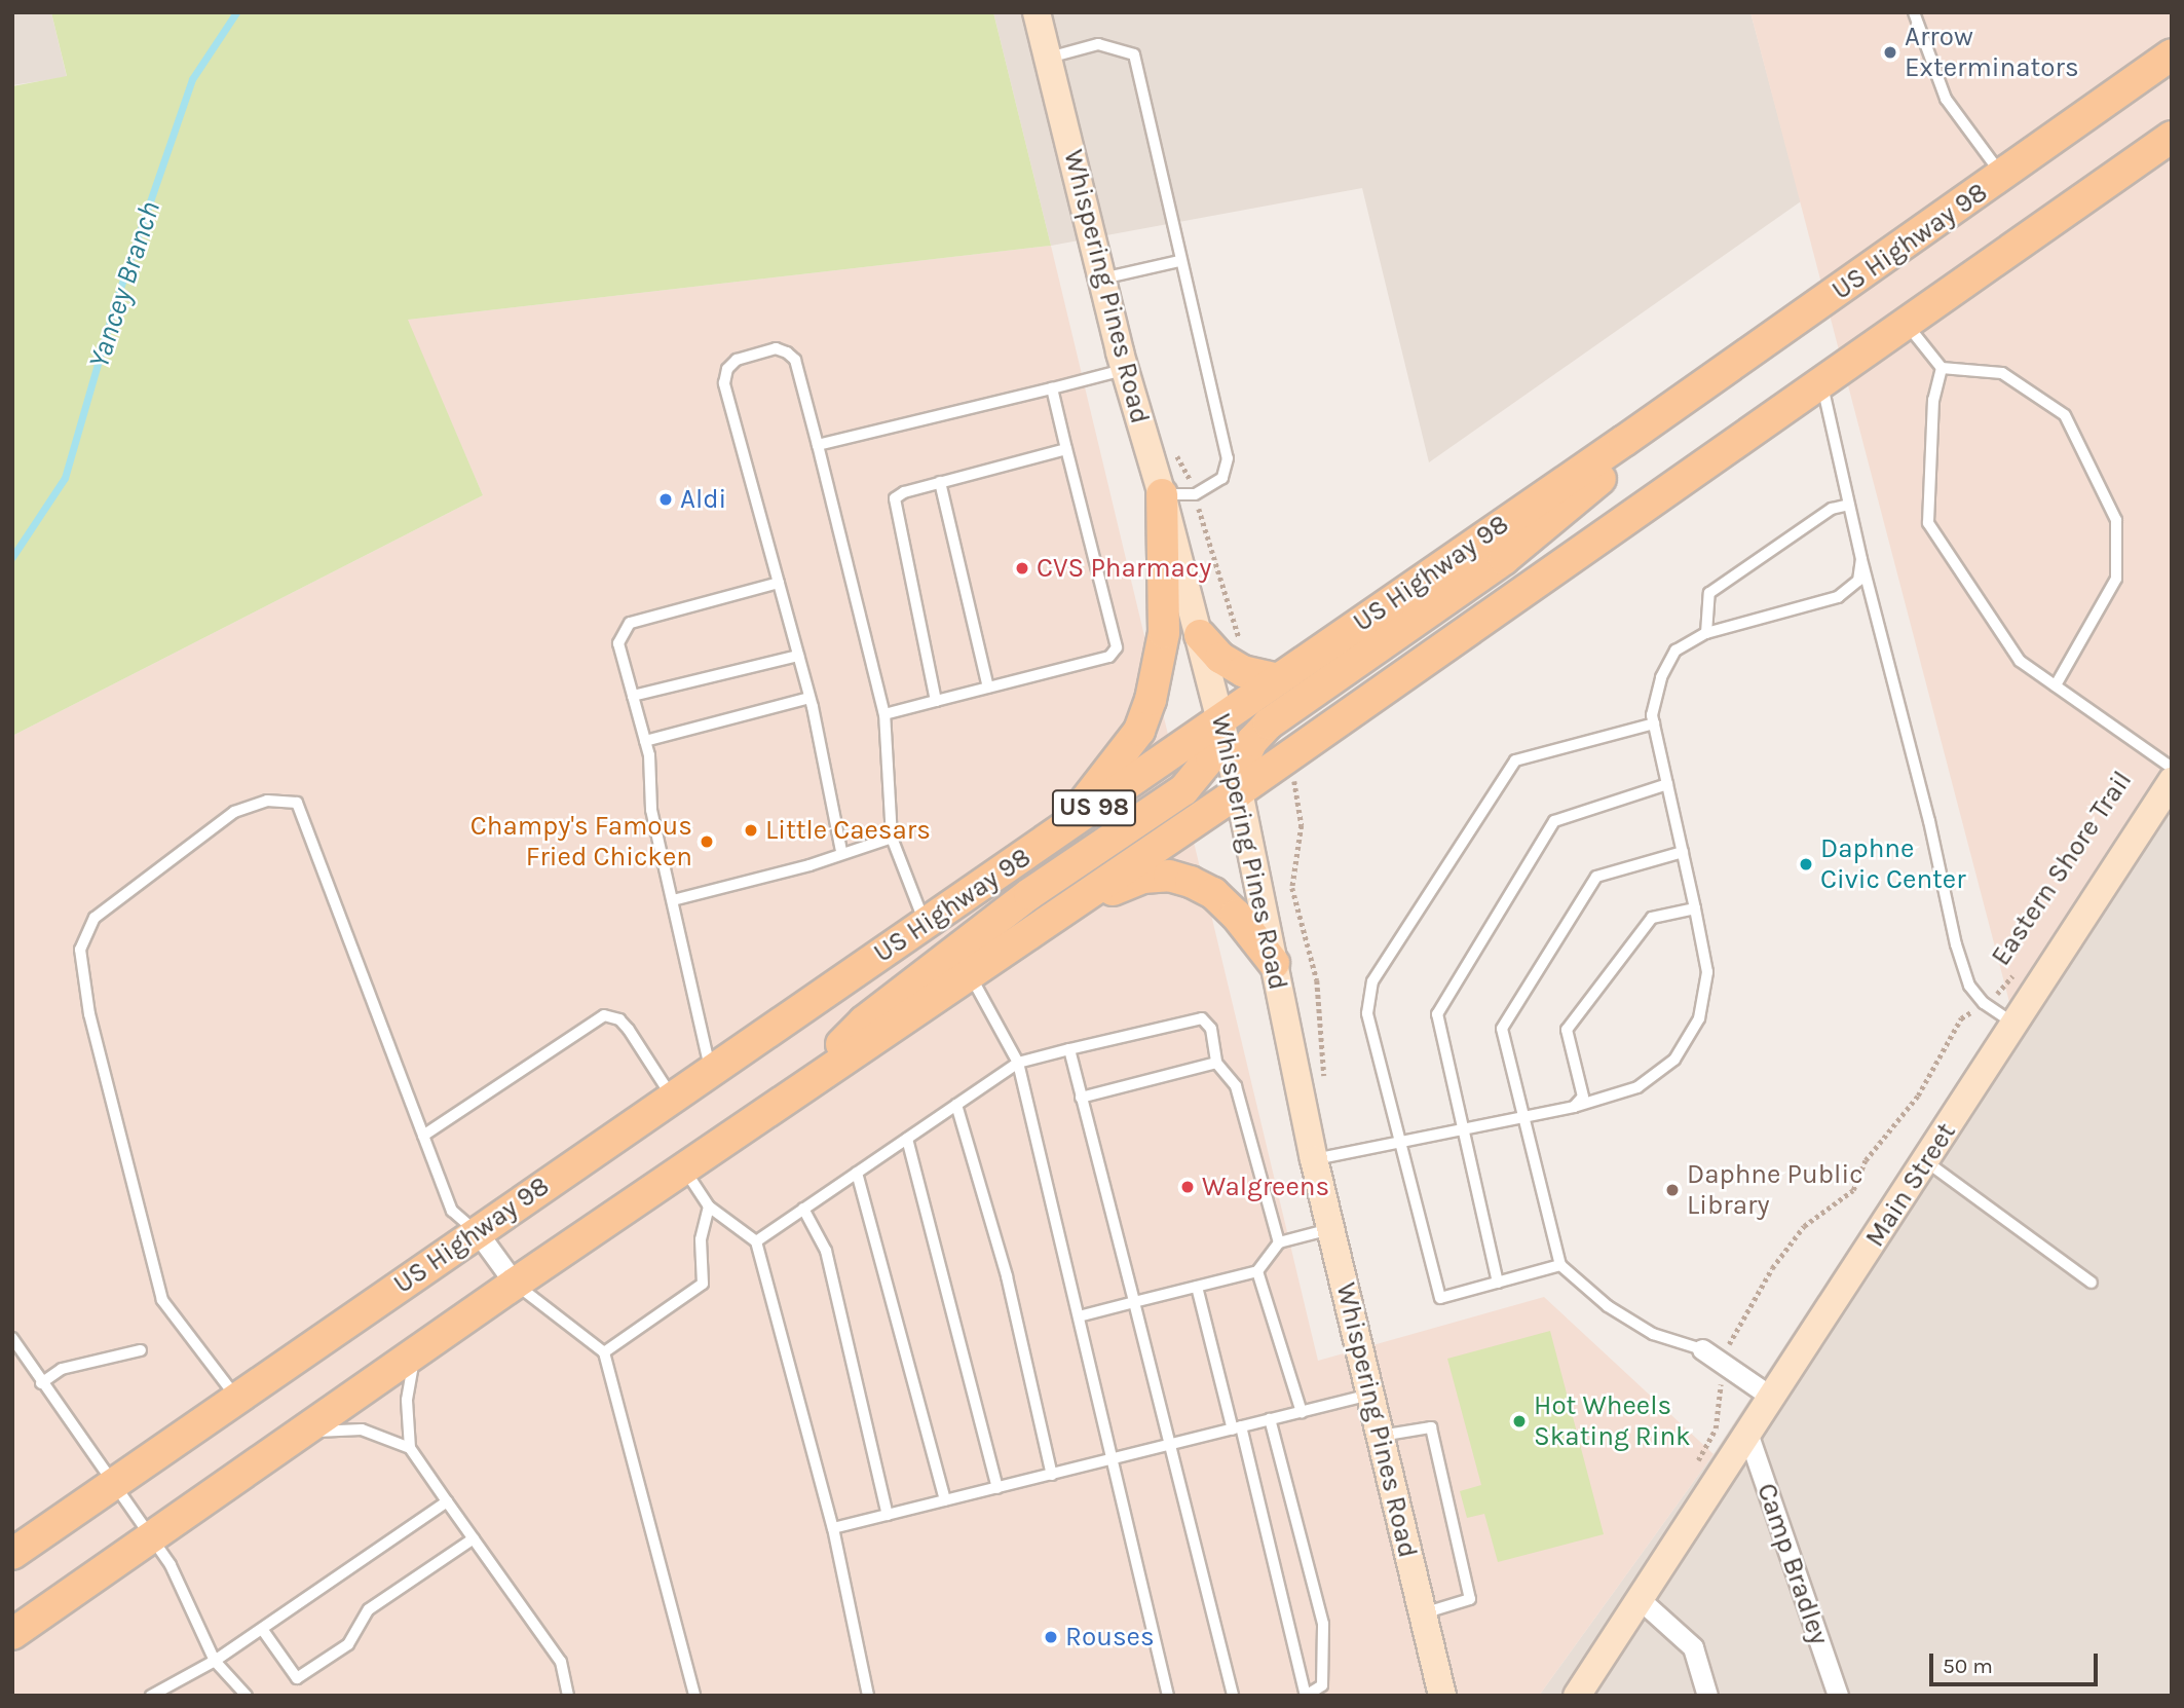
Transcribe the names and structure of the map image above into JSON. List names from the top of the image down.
{
  "streets": {
    "main road": ["US Highway 98", "US 98"],
    "street": ["Whispering Pines Road", "Main Street", "Camp Bradley"],
    "path": ["Eastern Shore Trail"]
  },
  "crossings": [
    ["US Highway 98", "Whispering Pines Road"],
    ["Whispering Pines Road", "US 98"],
    ["Main Street", "Camp Bradley"]
  ],
  "water": ["Yancey Branch"],
  "places": [
    "Arrow Exterminators",
    "Aldi",
    "CVS Pharmacy",
    "Little Caesars",
    "Champy's Famous Fried Chicken",
    "Daphne Civic Center",
    "Walgreens",
    "Daphne Public Library",
    "Hot Wheels Skating Rink",
    "Rouses"
  ],
  "scale_bar": "50 m"
}
